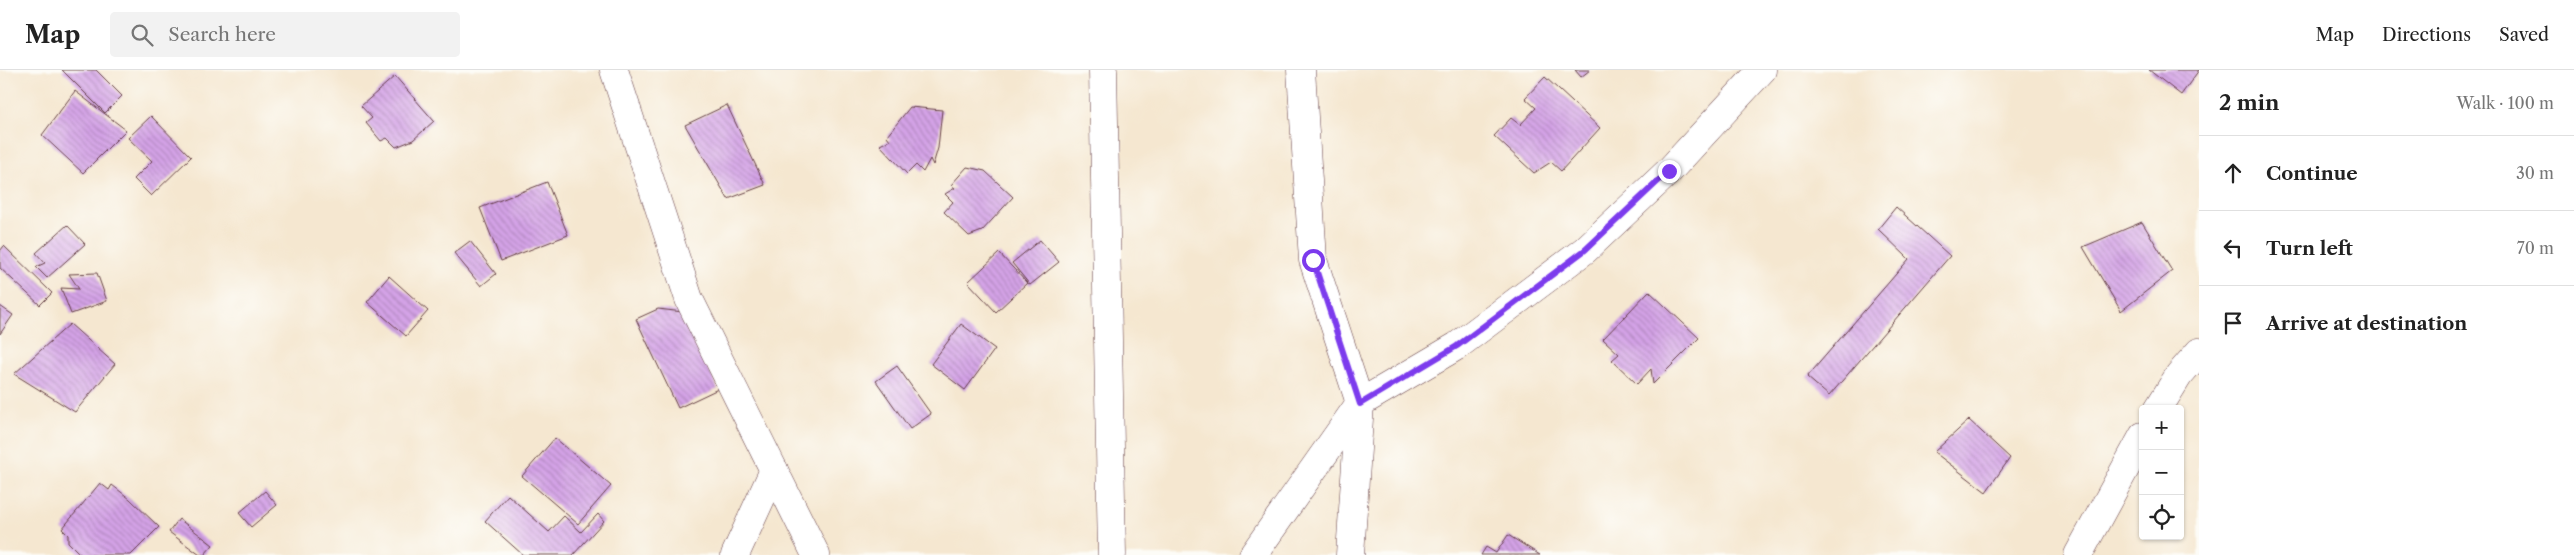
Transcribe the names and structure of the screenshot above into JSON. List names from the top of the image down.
{
  "page": {
    "header": "Map",
    "search": "Search here",
    "nav": ["Map", "Directions", "Saved"],
    "heading": ["2 min", "Walk · 100 m"],
    "list": [
      ["Continue", "30 m"],
      ["Turn left", "70 m"],
      "Arrive at destination"
    ],
    "map_buttons": ["+", "−"]
  }
}
